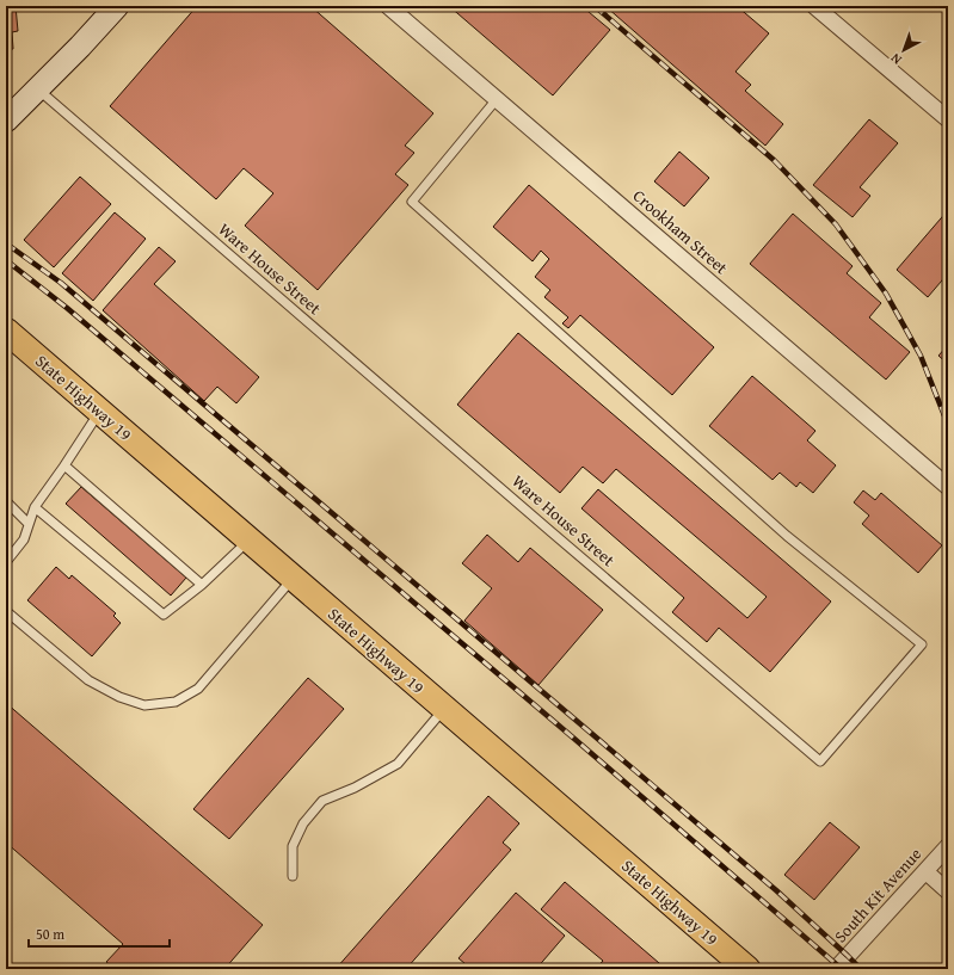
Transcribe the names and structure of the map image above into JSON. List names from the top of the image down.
{
  "streets": {
    "main road": ["State Highway 19"],
    "street": ["Crookham Street", "South Kit Avenue"],
    "lane": ["Ware House Street"]
  },
  "crossings": [
    ["Crookham Street", "Ware House Street"]
  ],
  "scale_bar": "50 m",
  "north": "bottom left"
}
